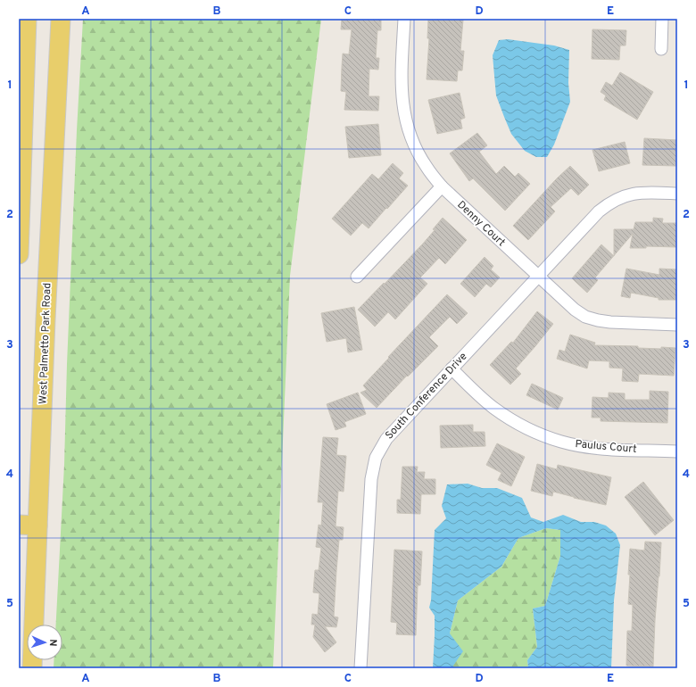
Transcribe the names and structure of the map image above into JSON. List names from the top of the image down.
{
  "streets": {
    "main road": ["West Palmetto Park Road"],
    "street": ["Denny Court", "South Conference Drive", "Paulus Court"]
  },
  "crossings": [
    ["Denny Court", "South Conference Drive"],
    ["South Conference Drive", "Paulus Court"]
  ],
  "north": "right",
  "grid": {
    "columns": [
      "A",
      "B",
      "C",
      "D",
      "E"
    ],
    "rows": [
      "1",
      "2",
      "3",
      "4",
      "5"
    ]
  }
}
